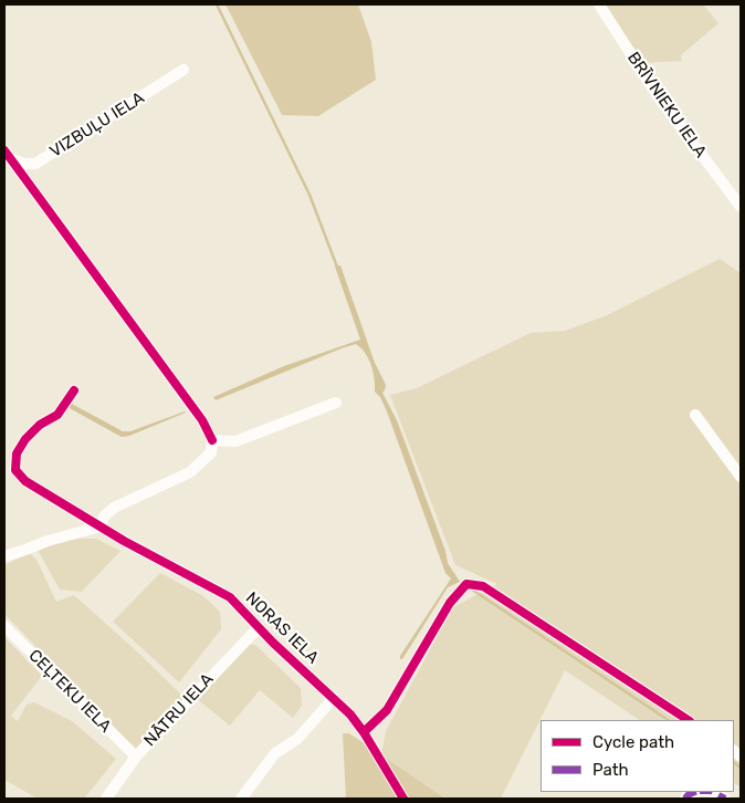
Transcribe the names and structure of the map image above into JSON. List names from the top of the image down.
{
  "streets": {
    "street": [
      "BRĪVNIEKU IELA",
      "VIZBUĻU IELA",
      "NORAS IELA",
      "CEĻTEKU IELA",
      "NĀTRU IELA"
    ]
  },
  "crossings": [
    ["NORAS IELA", "NĀTRU IELA"],
    ["CEĻTEKU IELA", "NĀTRU IELA"]
  ],
  "legend": ["Cycle path", "Path"]
}
